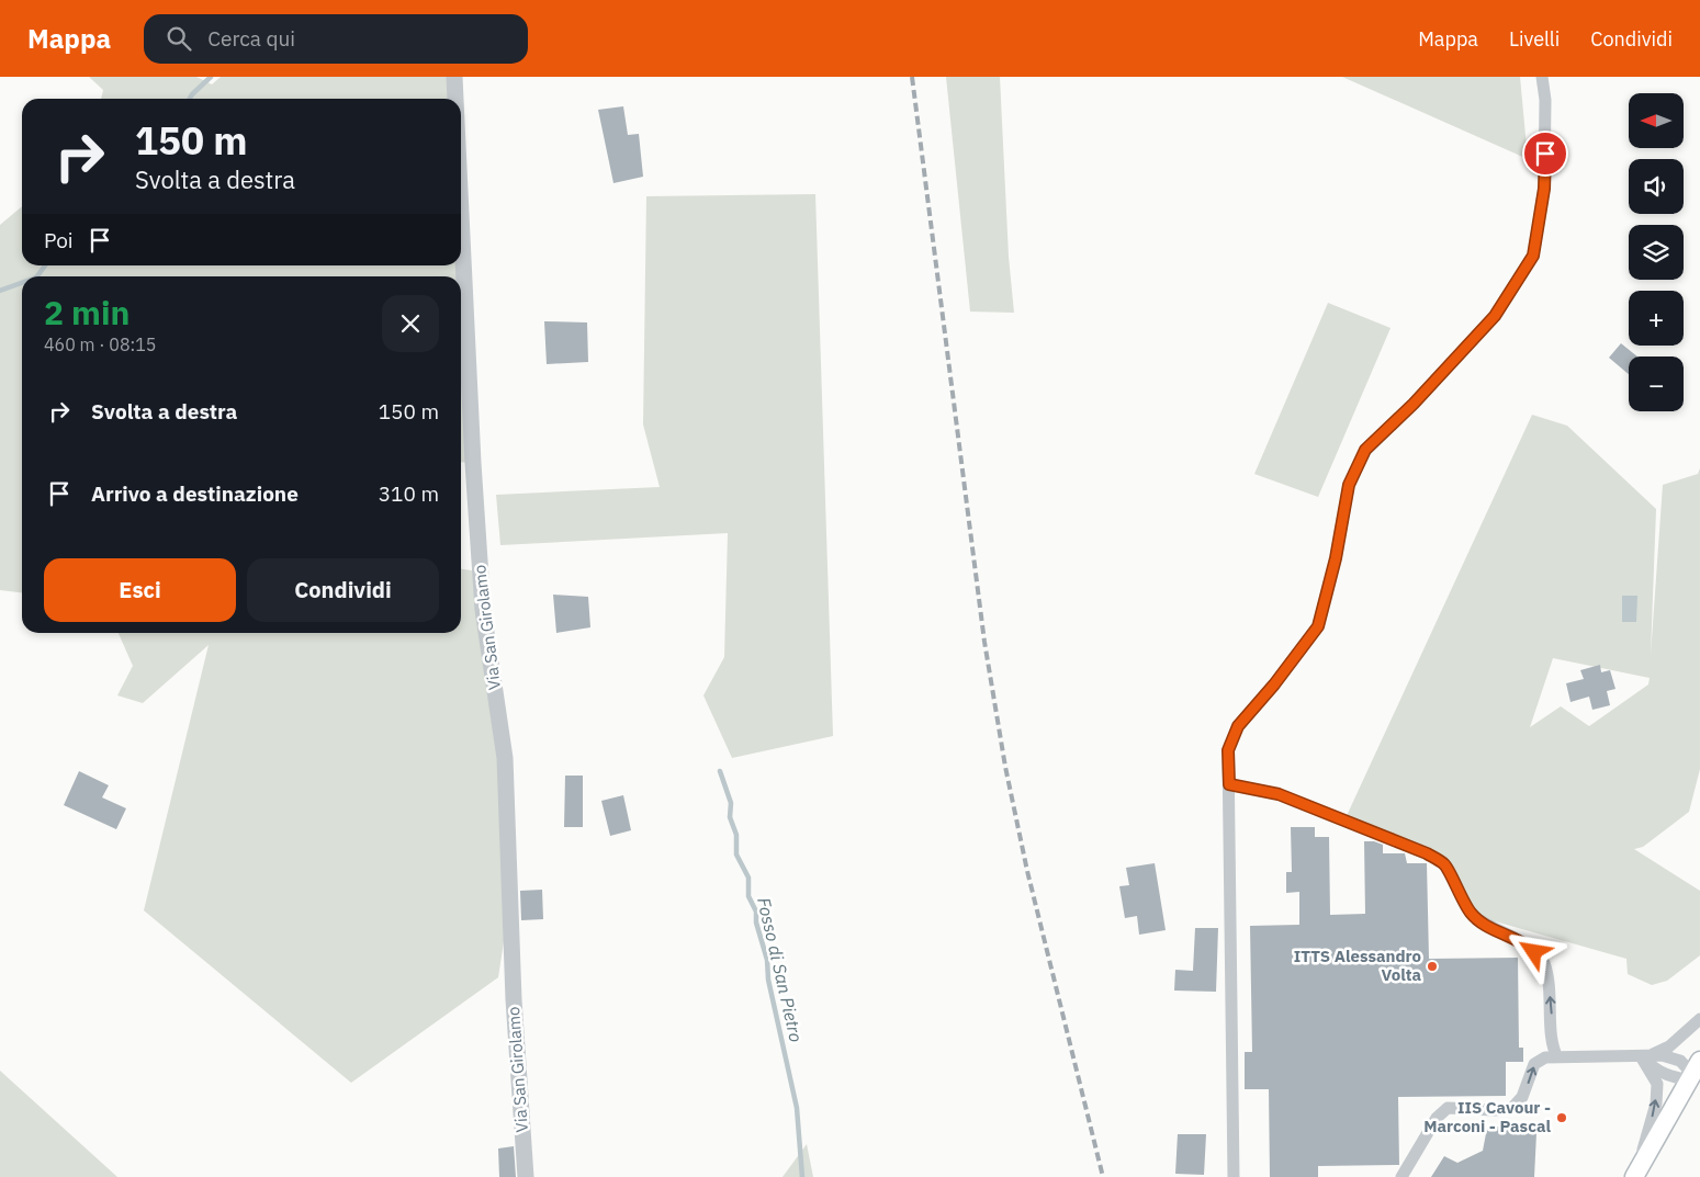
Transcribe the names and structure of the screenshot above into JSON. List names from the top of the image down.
{
  "streets": {
    "street": ["Via San Girolamo"]
  },
  "water": ["Fosso di San Pietro"],
  "places": ["ITTS Alessandro Volta", "IIS Cavour - Marconi - Pascal"],
  "north": "left",
  "page": {
    "header": "Mappa",
    "search": "Cerca qui",
    "nav": ["Mappa", "Livelli", "Condividi"],
    "map_buttons": ["+", "−"],
    "turn": ["150 m", "Svolta a destra"],
    "then": "Poi",
    "heading": ["2 min", "460 m · 08:15"],
    "list": [
      {
        "name": "Svolta a destra",
        "value": "150 m"
      },
      {
        "name": "Arrivo a destinazione",
        "value": "310 m"
      }
    ],
    "buttons": ["Esci", "Condividi"]
  }
}
